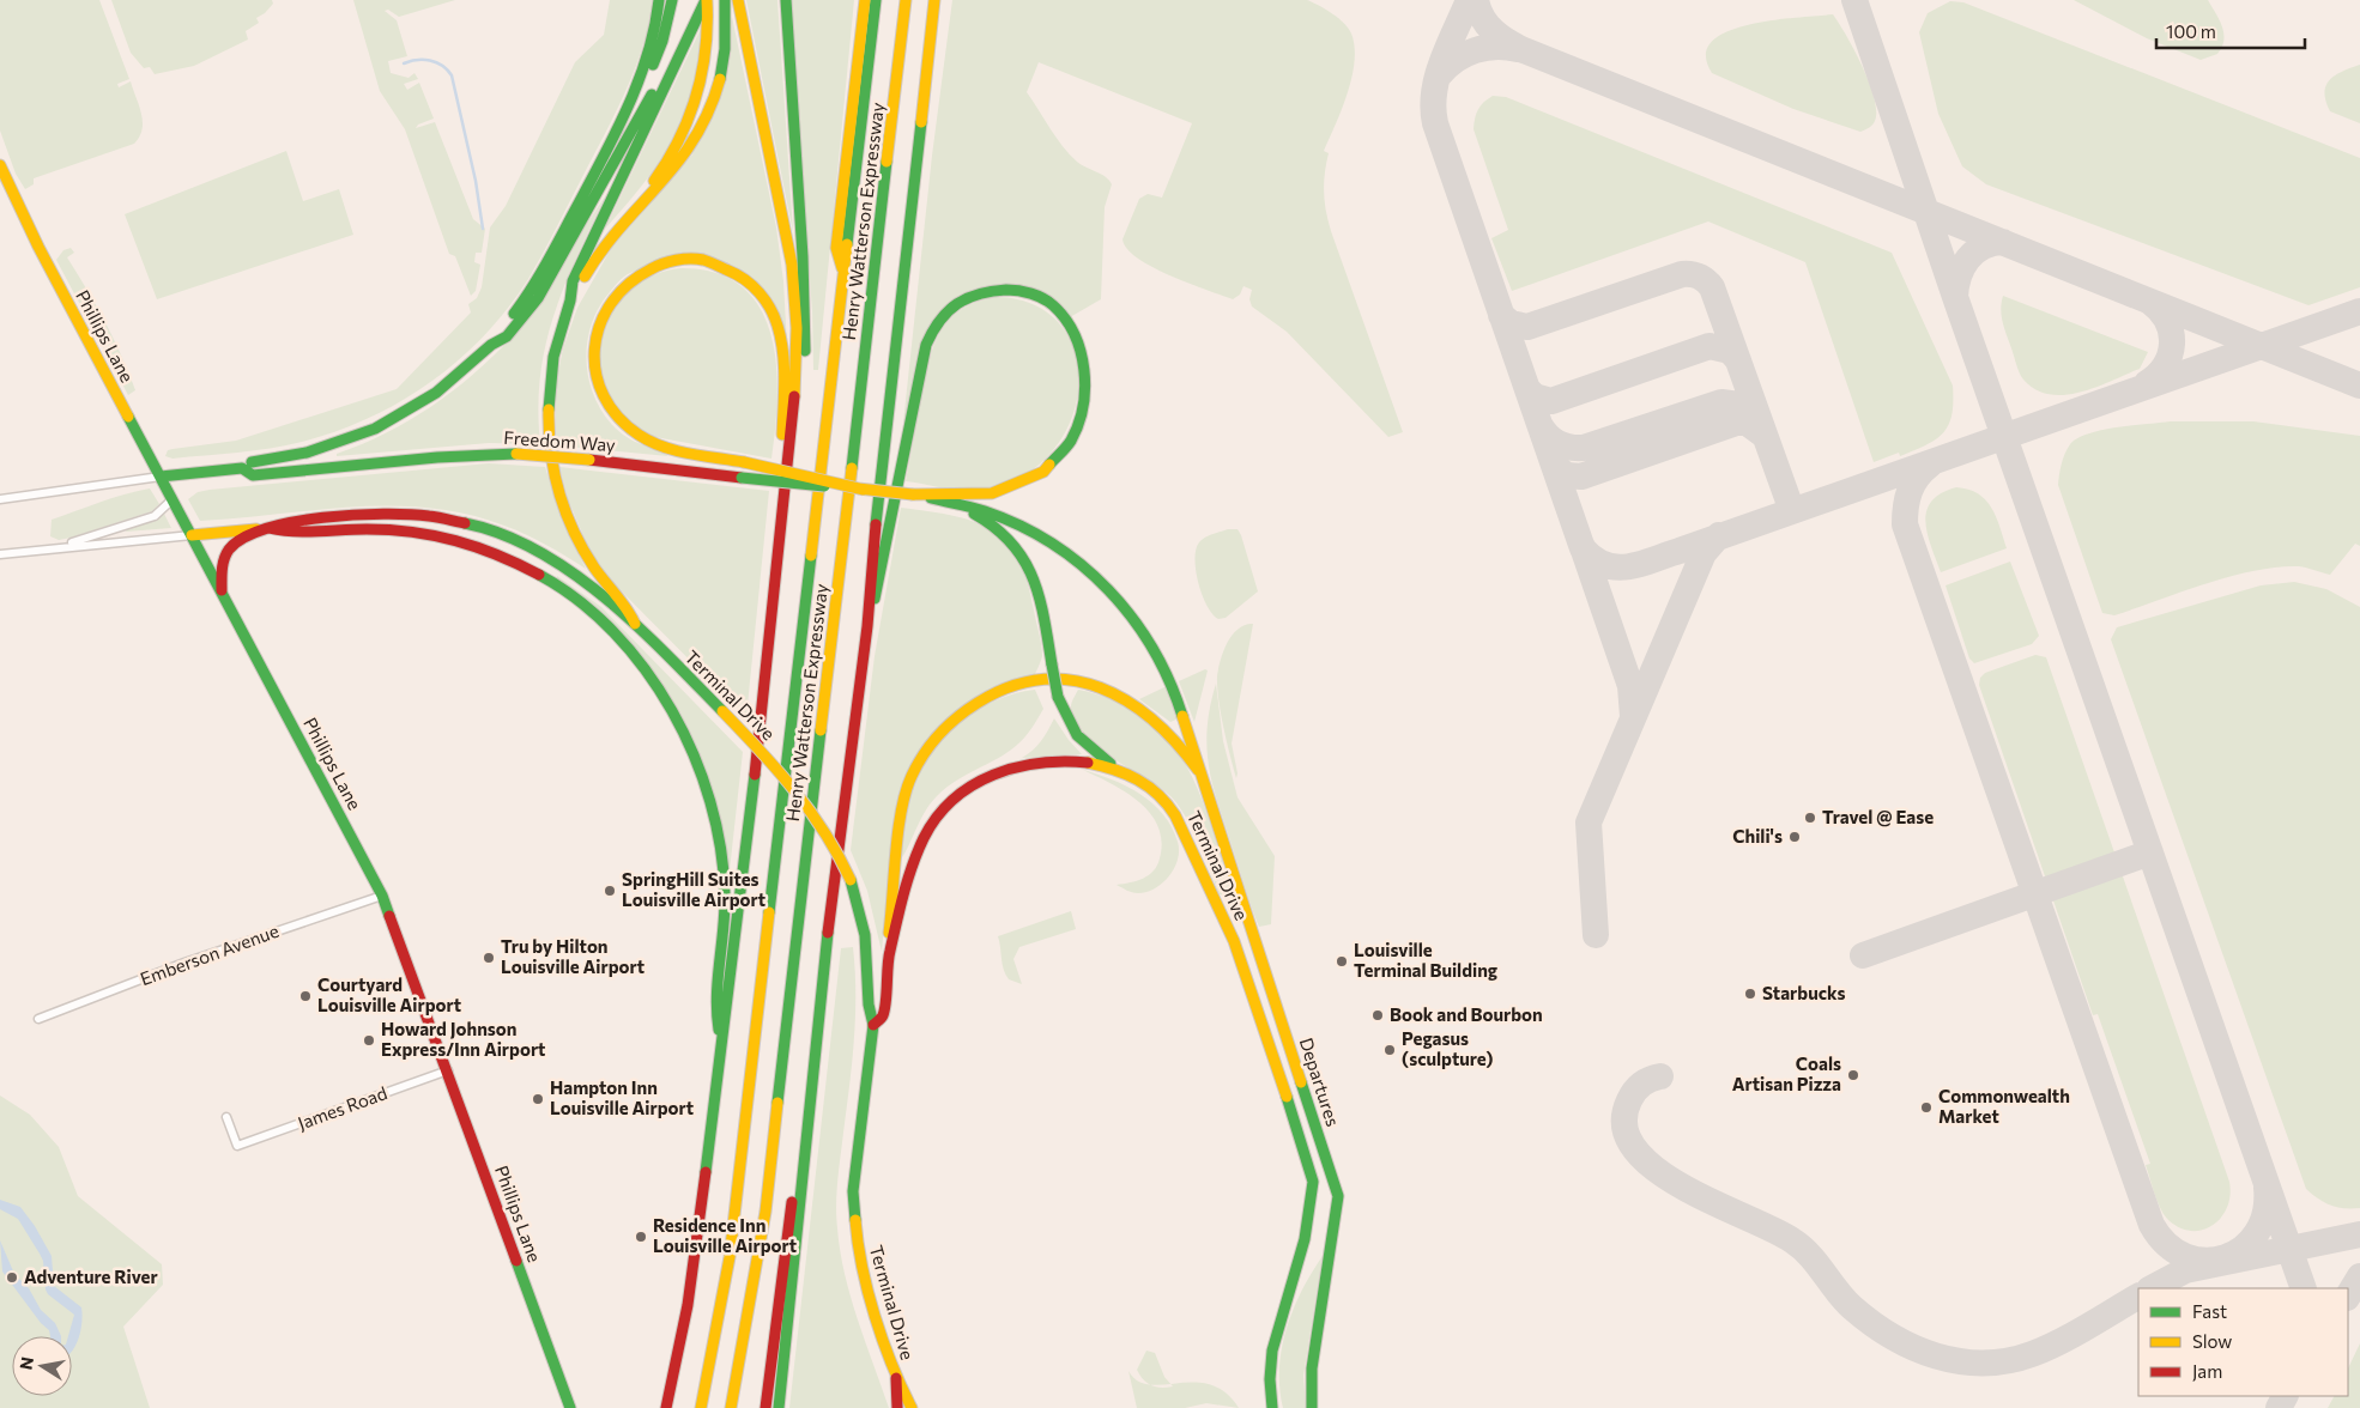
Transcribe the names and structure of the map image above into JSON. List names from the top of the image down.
{
  "streets": {
    "main road": [
      "Henry Watterson Expressway",
      "Phillips Lane",
      "Freedom Way",
      "Terminal Drive",
      "Departures"
    ],
    "street": ["Emberson Avenue", "James Road"]
  },
  "crossings": [
    ["Phillips Lane", "Freedom Way"],
    ["Phillips Lane", "Emberson Avenue"],
    ["Phillips Lane", "James Road"],
    ["Freedom Way", "Departures"]
  ],
  "places": [
    "Travel @ Ease",
    "Chili's",
    "SpringHill Suites Louisville Airport",
    "Tru by Hilton Louisville Airport",
    "Louisville Terminal Building",
    "Starbucks",
    "Courtyard Louisville Airport",
    "Book and Bourbon",
    "Howard Johnson Express/Inn Airport",
    "Pegasus (sculpture)",
    "Coals Artisan Pizza",
    "Hampton Inn Louisville Airport",
    "Commonwealth Market",
    "Residence Inn Louisville Airport",
    "Adventure River"
  ],
  "legend": ["Fast", "Slow", "Jam"],
  "scale_bar": "100 m",
  "north": "left"
}
